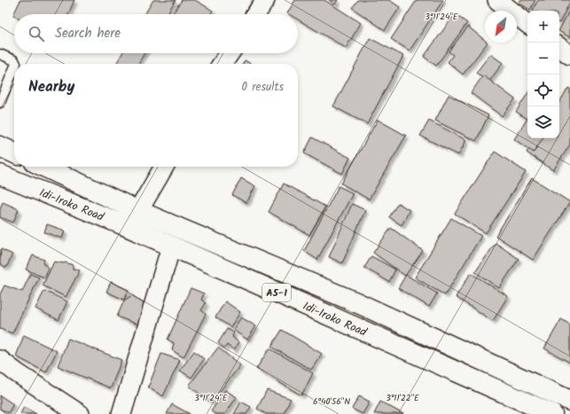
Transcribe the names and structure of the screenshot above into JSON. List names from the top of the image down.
{
  "streets": {
    "highway": ["Idi-Iroko Road", "A5-1"]
  },
  "north": "bottom left",
  "page": {
    "map_buttons": ["+", "−"],
    "search": "Search here",
    "heading": ["Nearby", "0 results"]
  },
  "coordinates": ["3°11'24\"E", "3°11'22\"E", "6°40'56\"N"]
}
